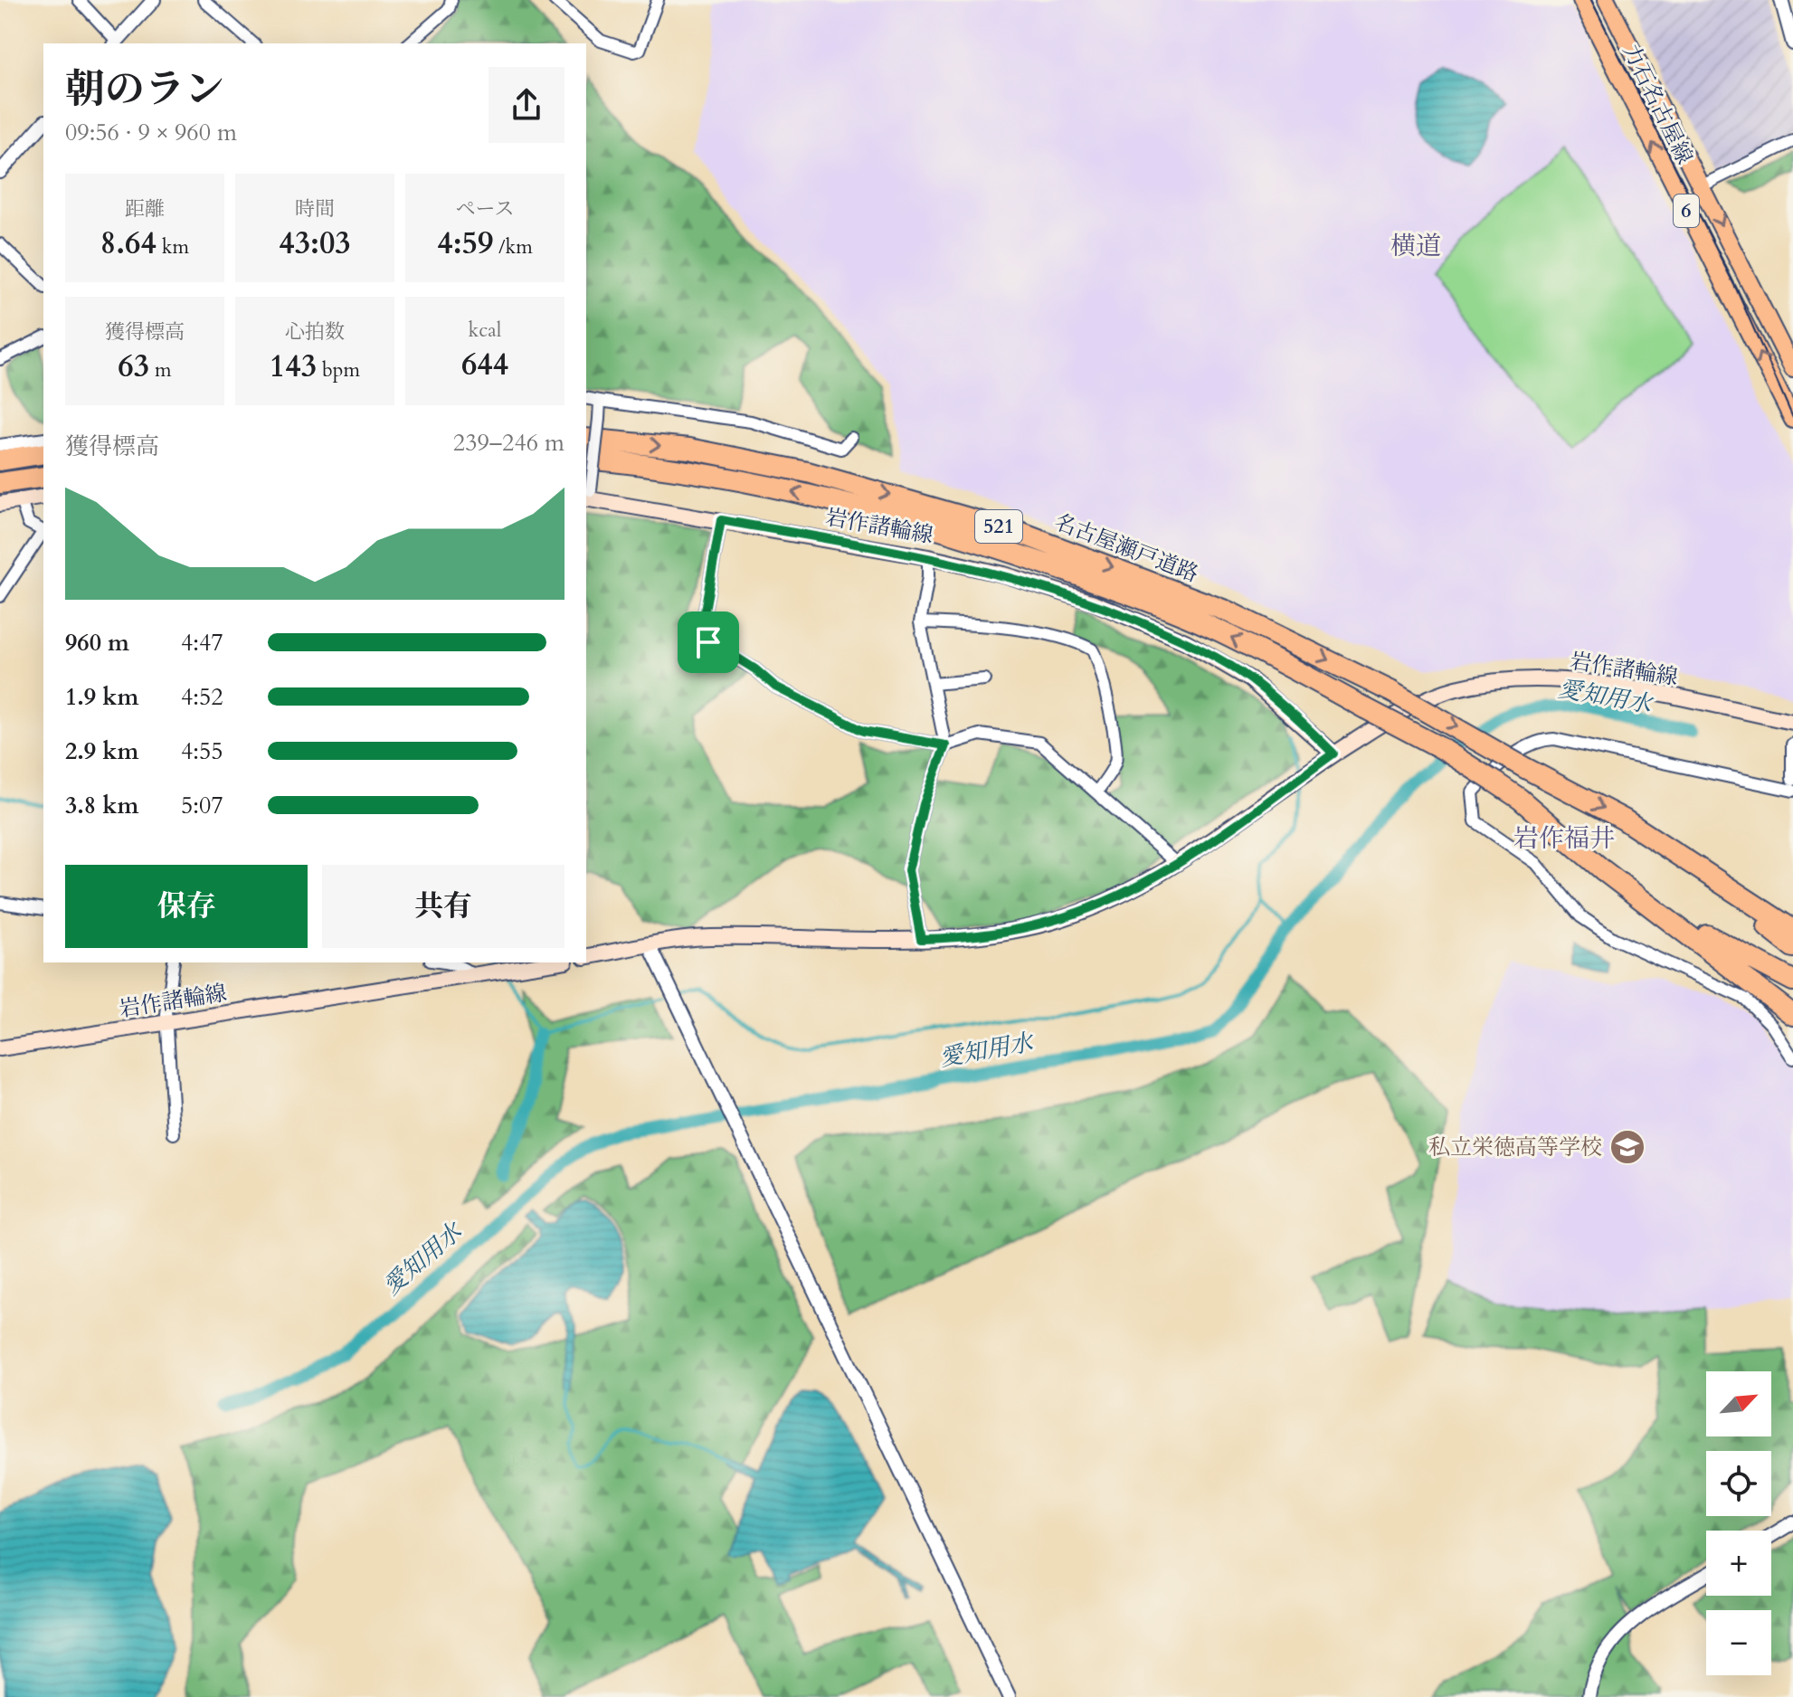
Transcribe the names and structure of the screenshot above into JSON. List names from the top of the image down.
{
  "streets": {
    "highway": ["521", "名古屋瀬戸道路"],
    "main road": ["力石名古屋線", "6", "岩作諸輪線"]
  },
  "districts": ["横道", "岩作福井"],
  "water": ["愛知用水"],
  "places": {
    "school or university": ["私立栄徳高等学校"]
  },
  "north": "top right",
  "page": {
    "heading": ["朝のラン", "09:56 · 9 × 960 m"],
    "stats": [
      ["距離", "8.64 km"],
      ["時間", "43:03"],
      ["ペース", "4:59 /km"],
      ["獲得標高", "63 m"],
      ["心拍数", "143 bpm"],
      ["kcal", "644"]
    ],
    "chart": ["獲得標高", "239–246 m"],
    "list": [
      {
        "name": "960 m",
        "note": "4:47"
      },
      {
        "name": "1.9 km",
        "note": "4:52"
      },
      {
        "name": "2.9 km",
        "note": "4:55"
      },
      {
        "name": "3.8 km",
        "note": "5:07"
      }
    ],
    "buttons": ["保存", "共有"],
    "map_buttons": ["+", "−"]
  }
}
